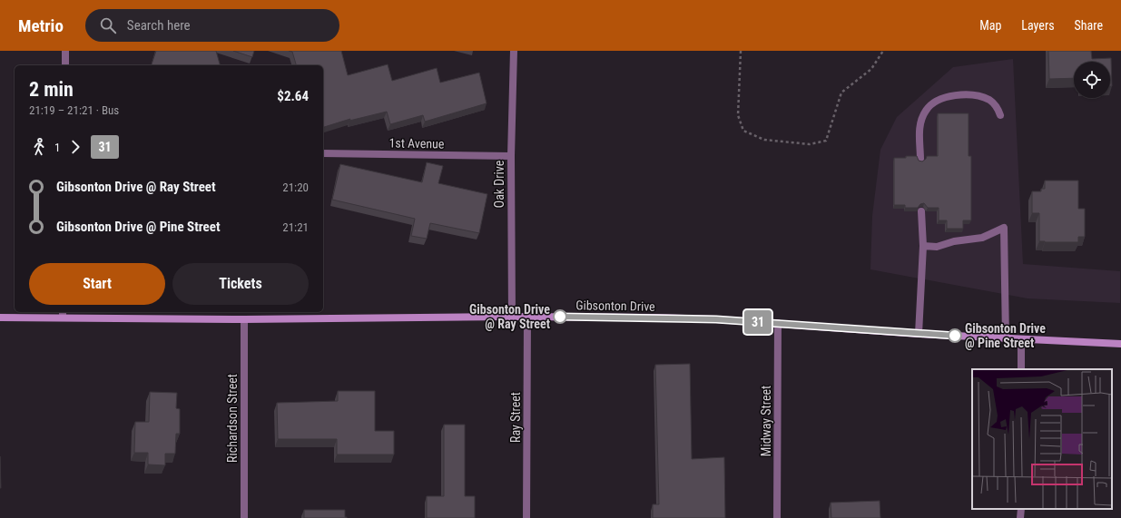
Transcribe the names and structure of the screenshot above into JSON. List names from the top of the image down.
{
  "streets": {
    "main road": ["Gibsonton Drive"],
    "street": [
      "1st Avenue",
      "Oak Drive",
      "Ray Street",
      "Richardson Street",
      "Midway Street"
    ]
  },
  "crossings": [
    ["1st Avenue", "Oak Drive"],
    ["Oak Drive", "Gibsonton Drive"],
    ["Gibsonton Drive", "Ray Street"],
    ["Gibsonton Drive", "Richardson Street"],
    ["Gibsonton Drive", "Midway Street"]
  ],
  "places": ["Gibsonton Drive @ Ray Street", "Gibsonton Drive @ Pine Street"],
  "lines": ["bus line 31"],
  "page": {
    "header": "Metrio",
    "search": "Search here",
    "nav": ["Map", "Layers", "Share"],
    "on_map": "31",
    "heading": ["2 min", "21:19 – 21:21 · Bus", "$2.64"],
    "legs": ["1", "31"],
    "list": [
      {
        "name": "Gibsonton Drive @ Ray Street",
        "value": "21:20"
      },
      {
        "name": "Gibsonton Drive @ Pine Street",
        "value": "21:21"
      }
    ],
    "buttons": ["Start", "Tickets"]
  }
}
